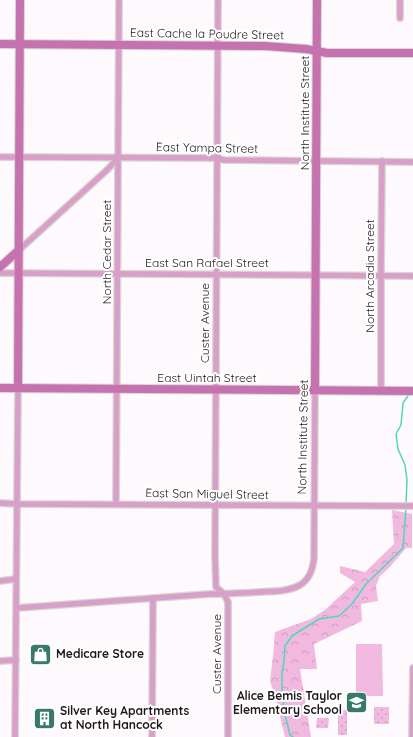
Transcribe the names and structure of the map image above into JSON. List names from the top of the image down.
{
  "streets": {
    "main road": ["East Cache la Poudre Street", "North Institute Street", "East Uintah Street"],
    "street": [
      "East Yampa Street",
      "North Cedar Street",
      "East San Rafael Street",
      "North Arcadia Street",
      "Custer Avenue",
      "East San Miguel Street"
    ]
  },
  "crossings": [
    ["East Cache la Poudre Street", "North Institute Street"],
    ["East Cache la Poudre Street", "North Cedar Street"],
    ["East Cache la Poudre Street", "Custer Avenue"],
    ["North Institute Street", "East Yampa Street"],
    ["North Institute Street", "East San Rafael Street"],
    ["North Institute Street", "Custer Avenue"],
    ["North Institute Street", "East Uintah Street"],
    ["North Institute Street", "East San Miguel Street"],
    ["East Yampa Street", "North Cedar Street"],
    ["East Yampa Street", "North Arcadia Street"],
    ["East Yampa Street", "Custer Avenue"],
    ["North Cedar Street", "East San Rafael Street"],
    ["North Cedar Street", "East Uintah Street"],
    ["North Cedar Street", "East San Miguel Street"],
    ["East San Rafael Street", "North Arcadia Street"],
    ["East San Rafael Street", "Custer Avenue"],
    ["North Arcadia Street", "East Uintah Street"],
    ["Custer Avenue", "East Uintah Street"],
    ["Custer Avenue", "East San Miguel Street"]
  ],
  "places": {
    "shop": ["Medicare Store"],
    "school or university": ["Alice Bemis Taylor Elementary School"],
    "building": ["Silver Key Apartments at North Hancock"]
  }
}
